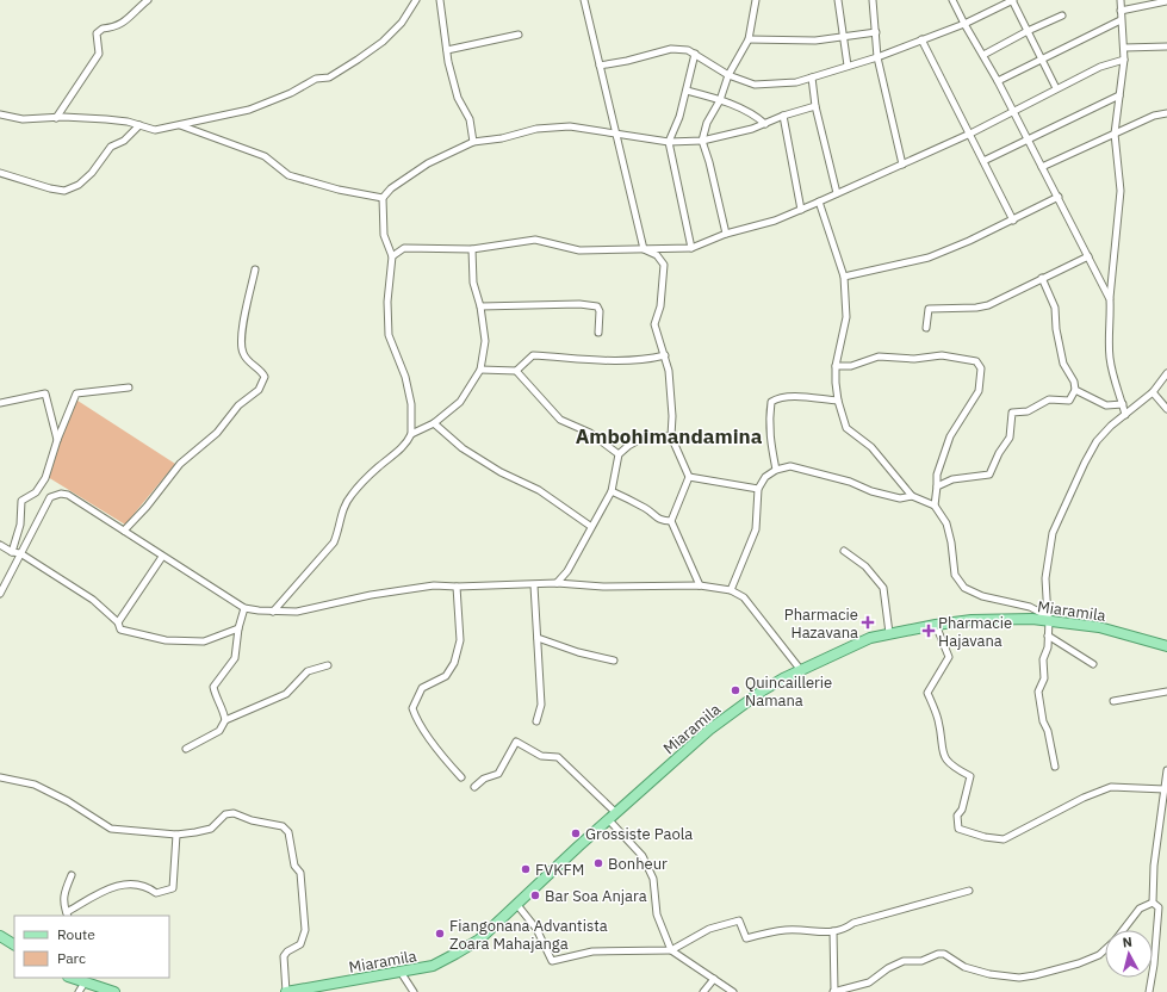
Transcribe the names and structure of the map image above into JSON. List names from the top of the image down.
{
  "streets": {
    "main road": ["Miaramila"]
  },
  "districts": ["Ambohimandamina"],
  "places": {
    "health": ["Pharmacie Hazavana", "Pharmacie Hajavana"],
    "other": [
      "Quincaillerie Namana",
      "Grossiste Paola",
      "Bonheur",
      "FVKFM",
      "Bar Soa Anjara",
      "Fiangonana Advantista Zoara Mahajanga"
    ]
  },
  "legend": ["Route", "Parc"],
  "north": "top"
}
